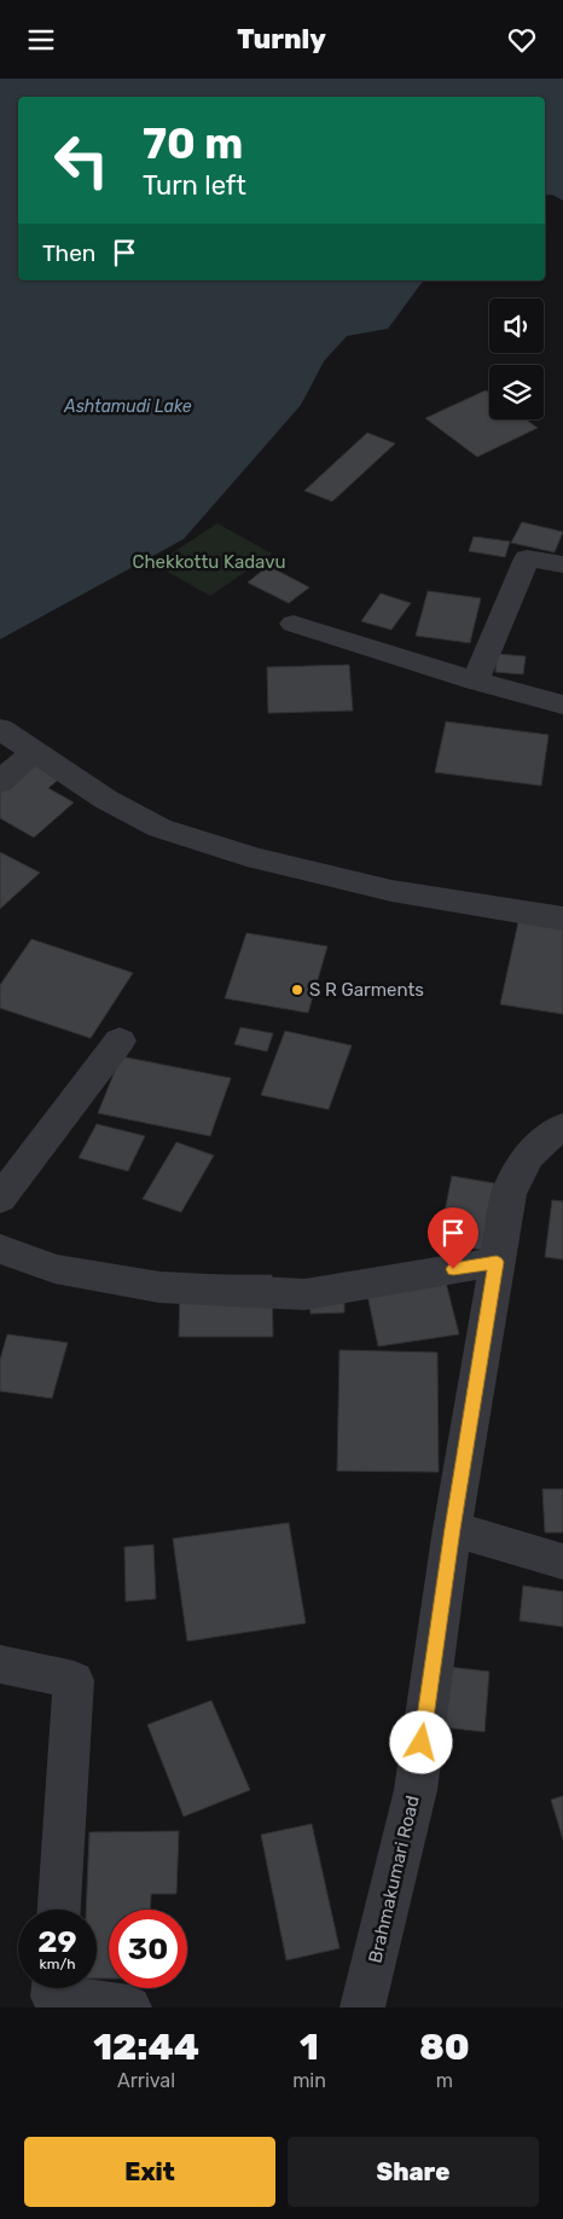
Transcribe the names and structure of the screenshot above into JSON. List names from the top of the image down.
{
  "streets": {
    "street": ["Brahmakumari Road"]
  },
  "water": ["Ashtamudi Lake"],
  "parks": ["Chekkottu Kadavu"],
  "places": ["S R Garments"],
  "page": {
    "header": "Turnly",
    "turn": ["70 m", "Turn left"],
    "then": "Then",
    "speed": "29 km/h",
    "limit": "30",
    "eta": [
      "12:44",
      "Arrival",
      "1",
      "min",
      "80",
      "m"
    ],
    "buttons": ["Exit", "Share"]
  }
}
